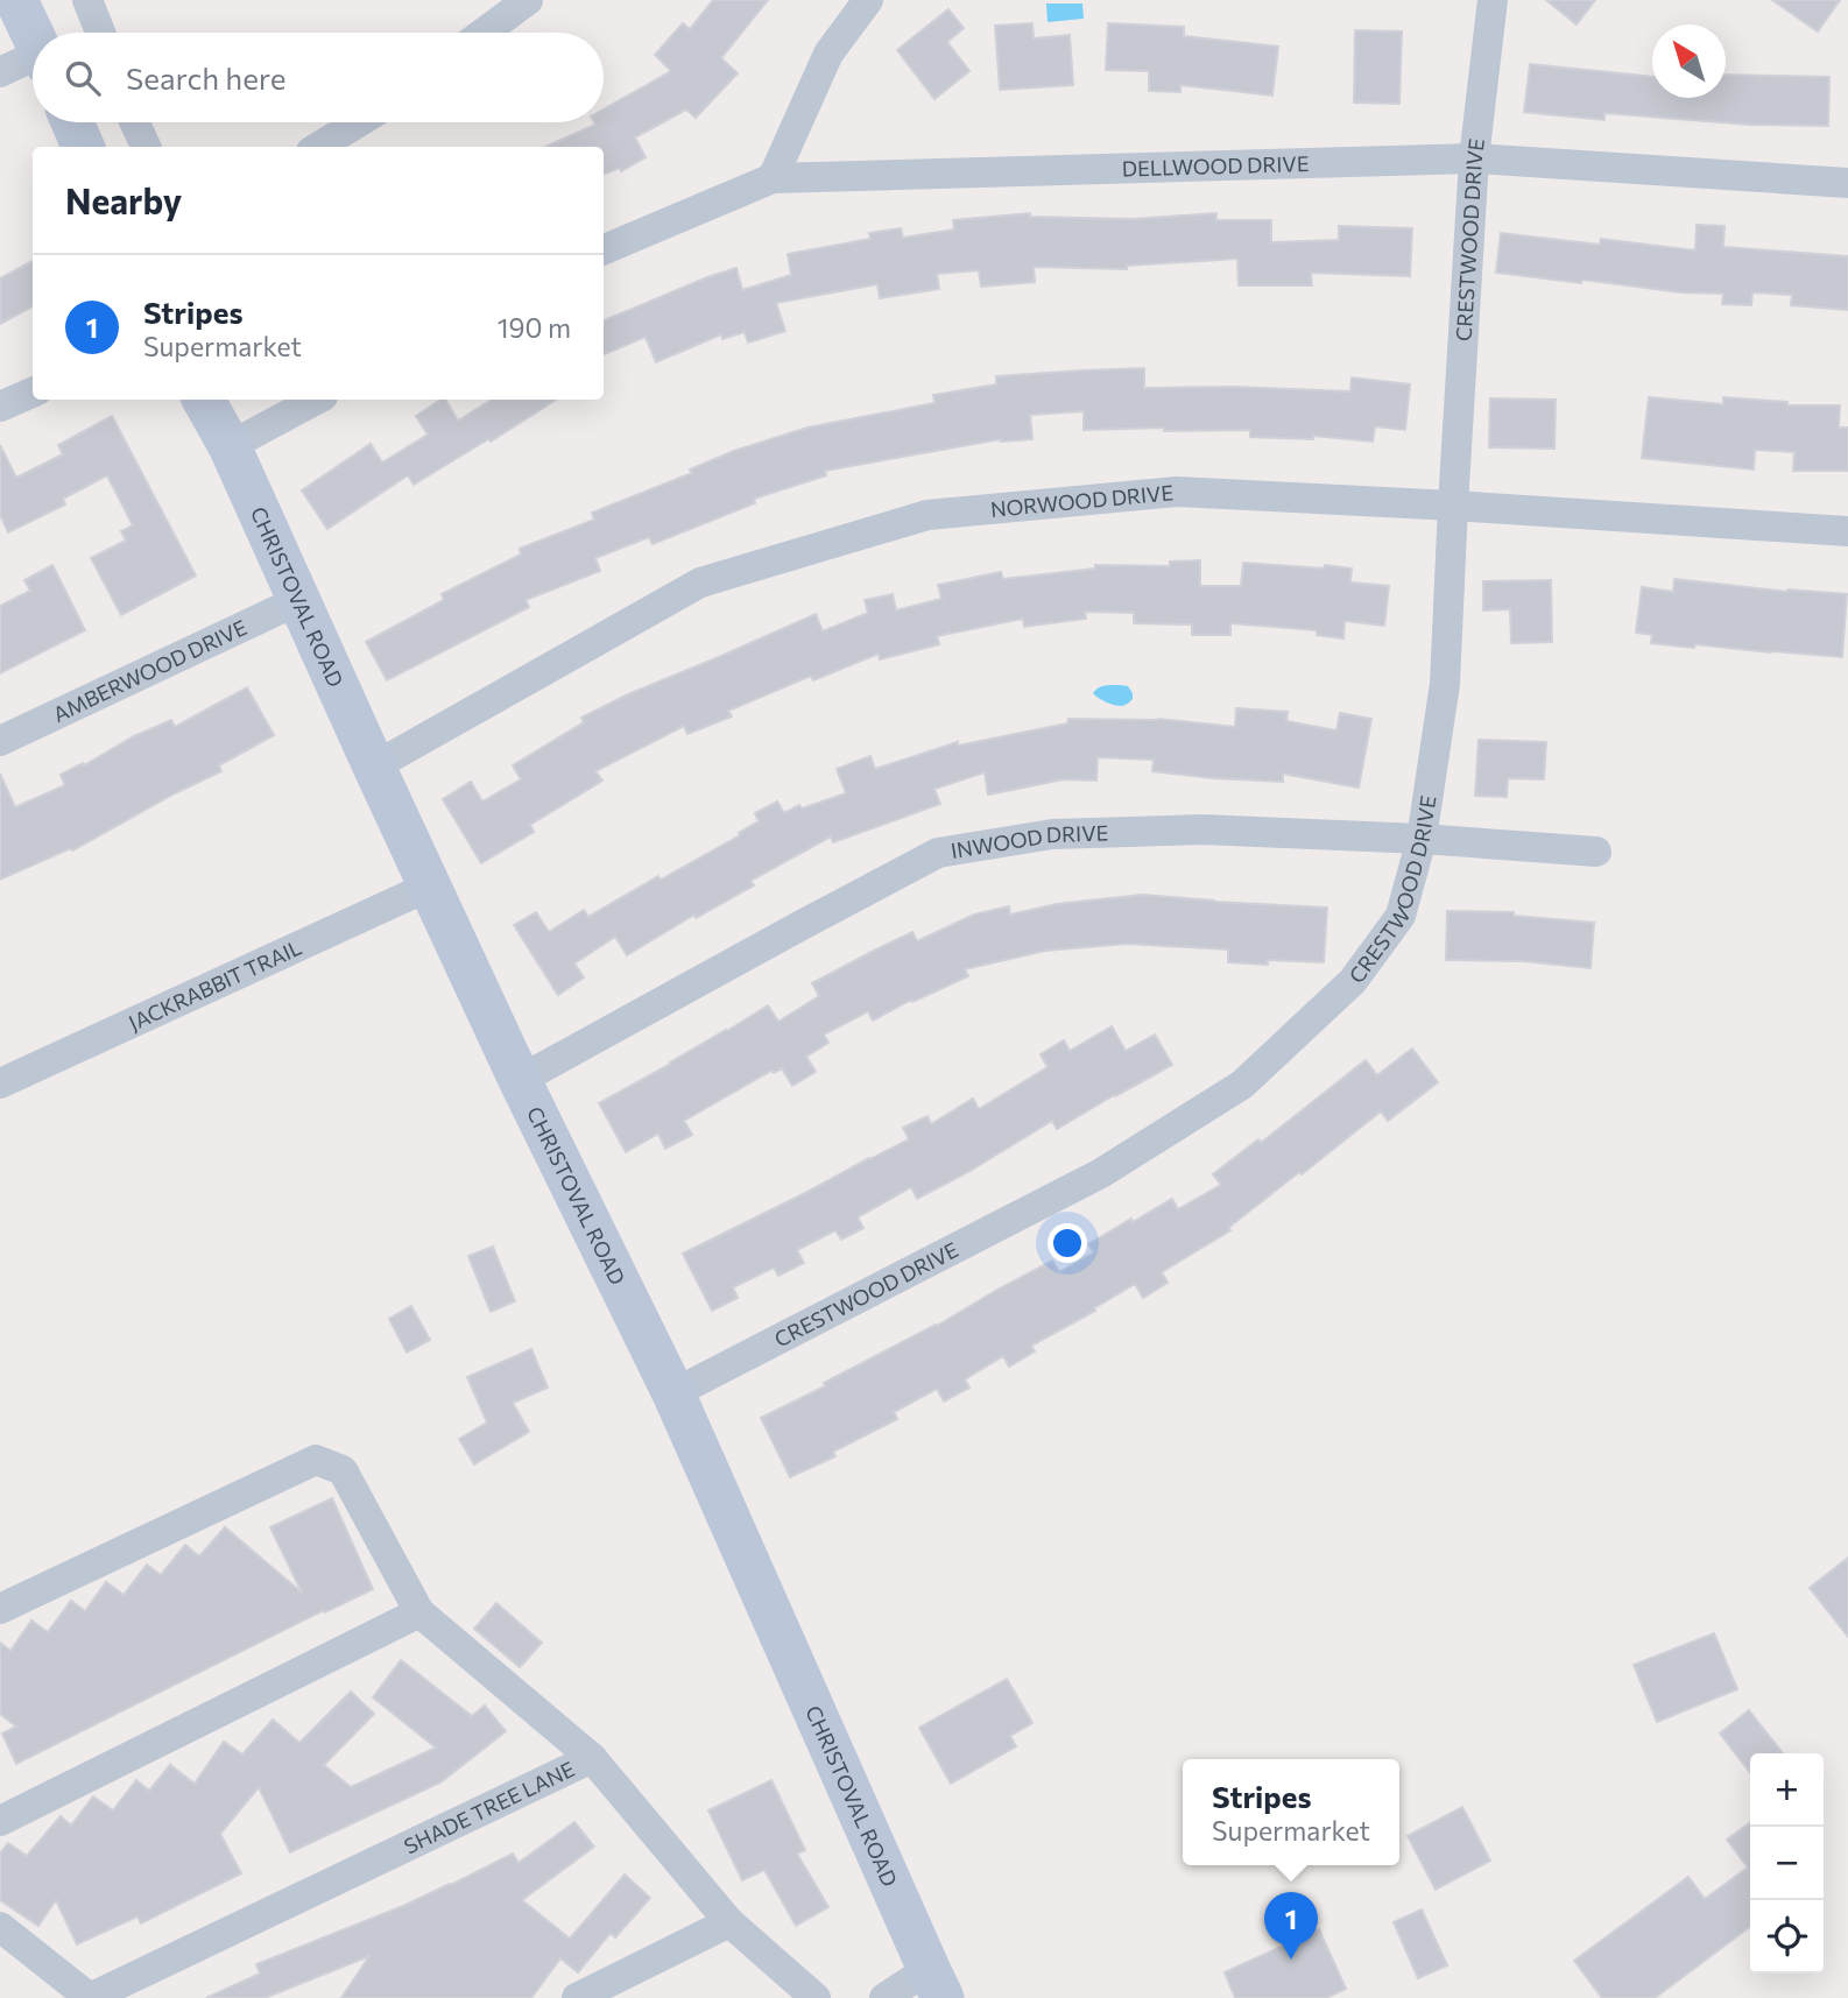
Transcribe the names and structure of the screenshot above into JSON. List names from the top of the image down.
{
  "streets": {
    "street": [
      "DELLWOOD DRIVE",
      "CRESTWOOD DRIVE",
      "NORWOOD DRIVE",
      "CHRISTOVAL ROAD",
      "AMBERWOOD DRIVE",
      "INWOOD DRIVE",
      "JACKRABBIT TRAIL",
      "SHADE TREE LANE"
    ]
  },
  "crossings": [
    ["DELLWOOD DRIVE", "CRESTWOOD DRIVE"],
    ["CRESTWOOD DRIVE", "NORWOOD DRIVE"],
    ["CRESTWOOD DRIVE", "CHRISTOVAL ROAD"],
    ["CRESTWOOD DRIVE", "INWOOD DRIVE"],
    ["NORWOOD DRIVE", "CHRISTOVAL ROAD"],
    ["CHRISTOVAL ROAD", "AMBERWOOD DRIVE"],
    ["CHRISTOVAL ROAD", "INWOOD DRIVE"],
    ["CHRISTOVAL ROAD", "JACKRABBIT TRAIL"]
  ],
  "north": "top left",
  "page": {
    "search": "Search here",
    "heading": "Nearby",
    "list": [
      {
        "mark": "1",
        "name": "Stripes",
        "note": "Supermarket",
        "value": "190 m"
      }
    ],
    "map_buttons": ["+", "−"],
    "popup": ["Stripes", "Supermarket"],
    "pins": "1"
  }
}
